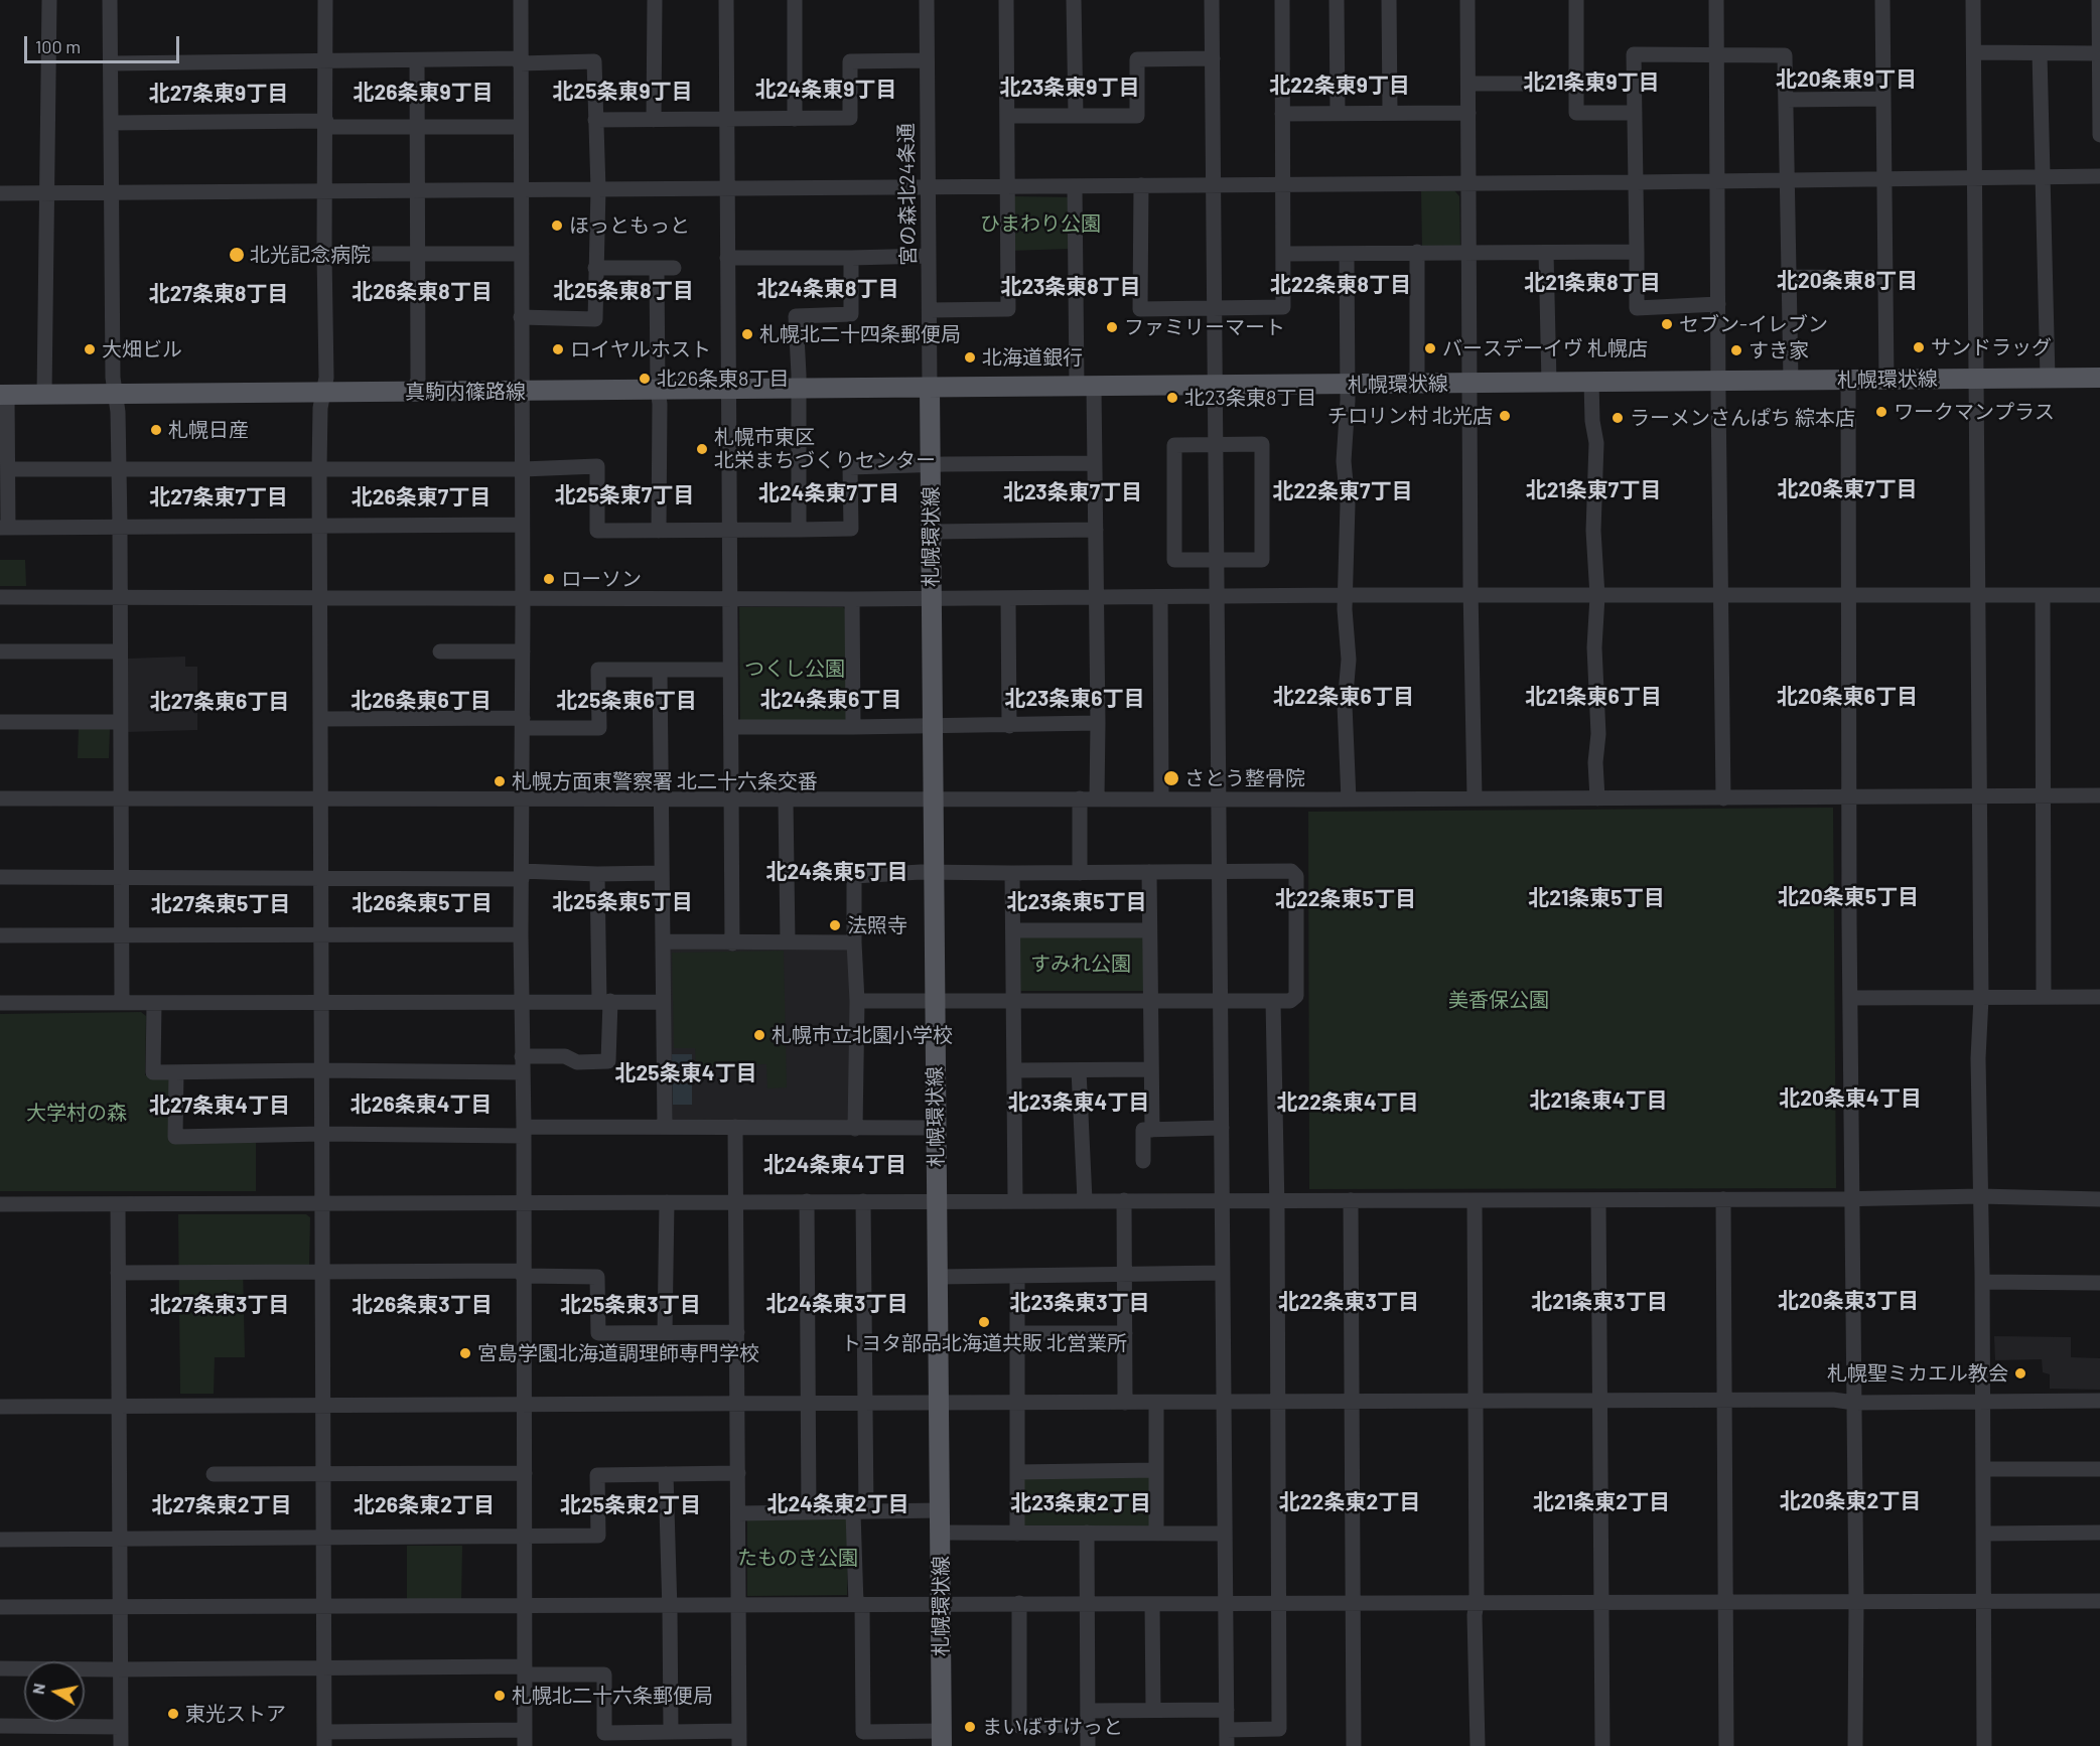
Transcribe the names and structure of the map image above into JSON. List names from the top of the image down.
{
  "streets": {
    "main road": ["札幌環状線", "真駒内篠路線"],
    "street": ["宮の森北24条通"]
  },
  "crossings": [
    ["宮の森北24条通", "札幌環状線"],
    ["宮の森北24条通", "真駒内篠路線"],
    ["札幌環状線", "真駒内篠路線"]
  ],
  "districts": [
    "北20条東9丁目",
    "北21条東9丁目",
    "北22条東9丁目",
    "北23条東9丁目",
    "北24条東9丁目",
    "北25条東9丁目",
    "北26条東9丁目",
    "北27条東9丁目",
    "北20条東8丁目",
    "北21条東8丁目",
    "北22条東8丁目",
    "北23条東8丁目",
    "北24条東8丁目",
    "北25条東8丁目",
    "北26条東8丁目",
    "北27条東8丁目",
    "北20条東7丁目",
    "北21条東7丁目",
    "北22条東7丁目",
    "北23条東7丁目",
    "北24条東7丁目",
    "北25条東7丁目",
    "北27条東7丁目",
    "北26条東7丁目",
    "北22条東6丁目",
    "北21条東6丁目",
    "北20条東6丁目",
    "北23条東6丁目",
    "北24条東6丁目",
    "北26条東6丁目",
    "北25条東6丁目",
    "北27条東6丁目",
    "北24条東5丁目",
    "北20条東5丁目",
    "北21条東5丁目",
    "北22条東5丁目",
    "北25条東5丁目",
    "北23条東5丁目",
    "北26条東5丁目",
    "北27条東5丁目",
    "北25条東4丁目",
    "北20条東4丁目",
    "北21条東4丁目",
    "北23条東4丁目",
    "北22条東4丁目",
    "北26条東4丁目",
    "北27条東4丁目",
    "北24条東4丁目",
    "北20条東3丁目",
    "北22条東3丁目",
    "北21条東3丁目",
    "北23条東3丁目",
    "北24条東3丁目",
    "北27条東3丁目",
    "北26条東3丁目",
    "北25条東3丁目",
    "北20条東2丁目",
    "北22条東2丁目",
    "北21条東2丁目",
    "北23条東2丁目",
    "北24条東2丁目",
    "北27条東2丁目",
    "北26条東2丁目",
    "北25条東2丁目"
  ],
  "parks": [
    "ひまわり公園",
    "つくし公園",
    "すみれ公園",
    "美香保公園",
    "大学村の森",
    "たものき公園"
  ],
  "places": [
    "ほっともっと",
    "北光記念病院",
    "セブン-イレブン",
    "ファミリーマート",
    "札幌北二十四条郵便局",
    "サンドラッグ",
    "バースデーイヴ 札幌店",
    "大畑ビル",
    "ロイヤルホスト",
    "すき家",
    "北海道銀行",
    "北26条東8丁目",
    "北23条東8丁目",
    "ワークマンプラス",
    "チロリン村 北光店",
    "ラーメンさんぱち 綜本店",
    "札幌日産",
    "札幌市東区 北栄まちづくりセンター",
    "ローソン",
    "さとう整骨院",
    "札幌方面東警察署 北二十六条交番",
    "法照寺",
    "札幌市立北園小学校",
    "トヨタ部品北海道共販 北営業所",
    "宮島学園北海道調理師専門学校",
    "札幌聖ミカエル教会",
    "札幌北二十六条郵便局",
    "東光ストア",
    "まいばすけっと"
  ],
  "scale_bar": "100 m",
  "north": "left"
}
